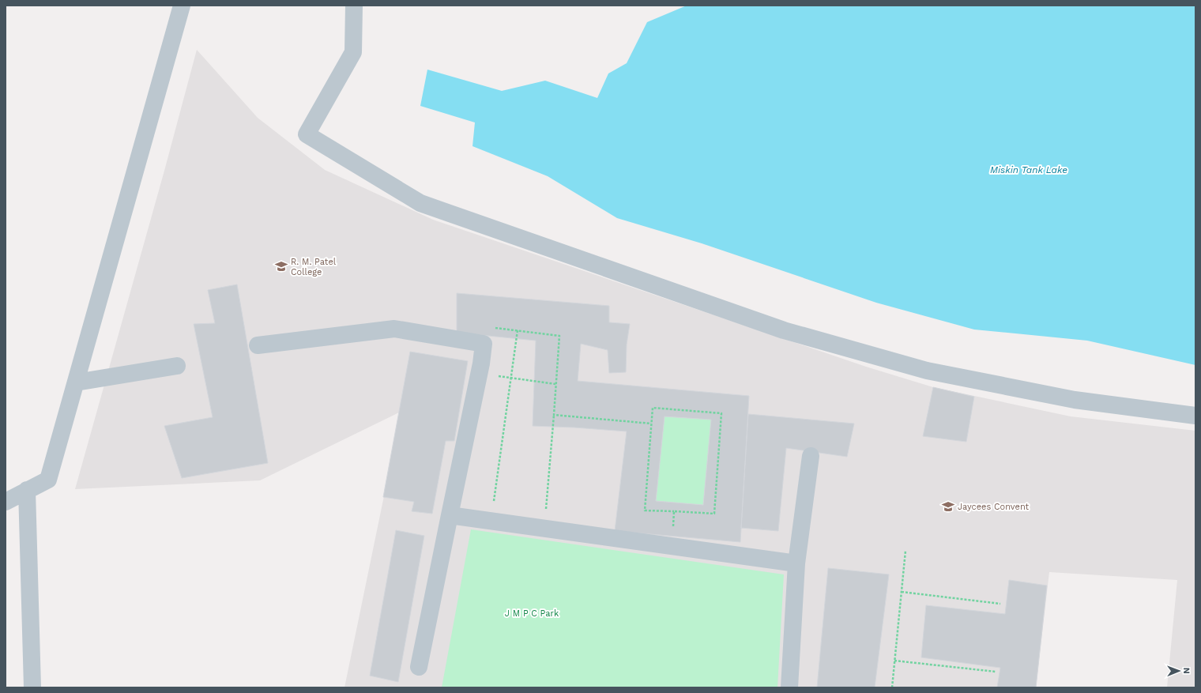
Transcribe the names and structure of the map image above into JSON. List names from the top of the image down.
{
  "water": ["Miskin Tank Lake"],
  "parks": ["J M P C Park"],
  "places": {
    "school or university": ["R. M. Patel College", "Jaycees Convent"]
  },
  "north": "right"
}
